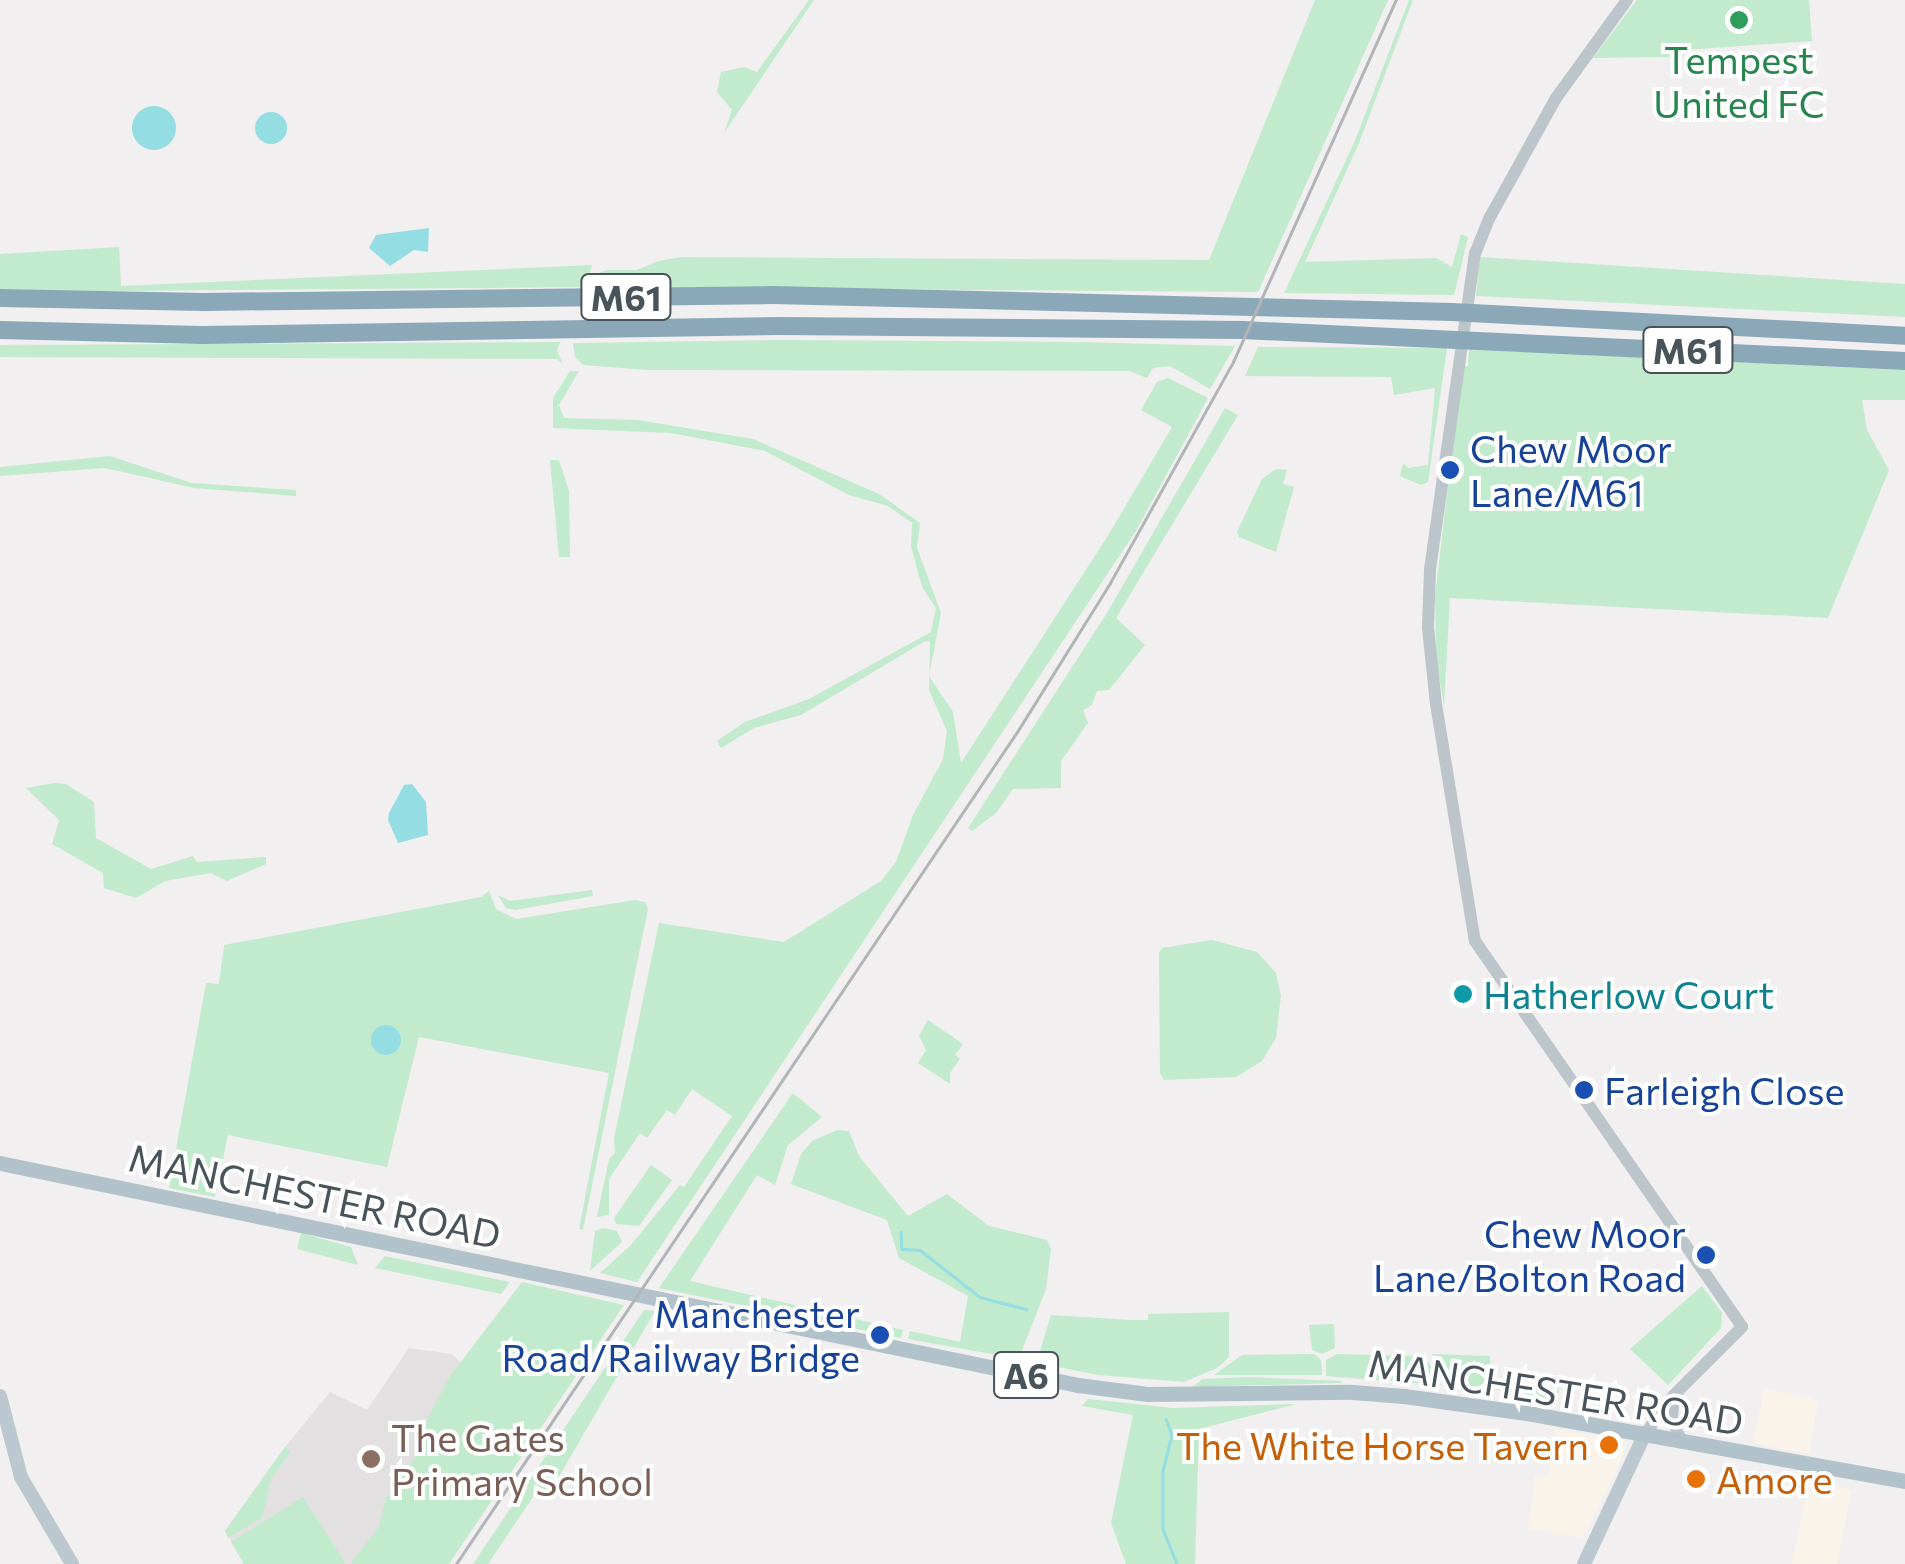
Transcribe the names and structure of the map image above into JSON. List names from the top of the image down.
{
  "streets": {
    "highway": ["M61"],
    "main road": ["MANCHESTER ROAD", "A6"]
  },
  "places": [
    "Tempest United FC",
    "Chew Moor Lane/M61",
    "Hatherlow Court",
    "Farleigh Close",
    "Chew Moor Lane/Bolton Road",
    "Manchester Road/Railway Bridge",
    "The White Horse Tavern",
    "The Gates Primary School",
    "Amore"
  ]
}
